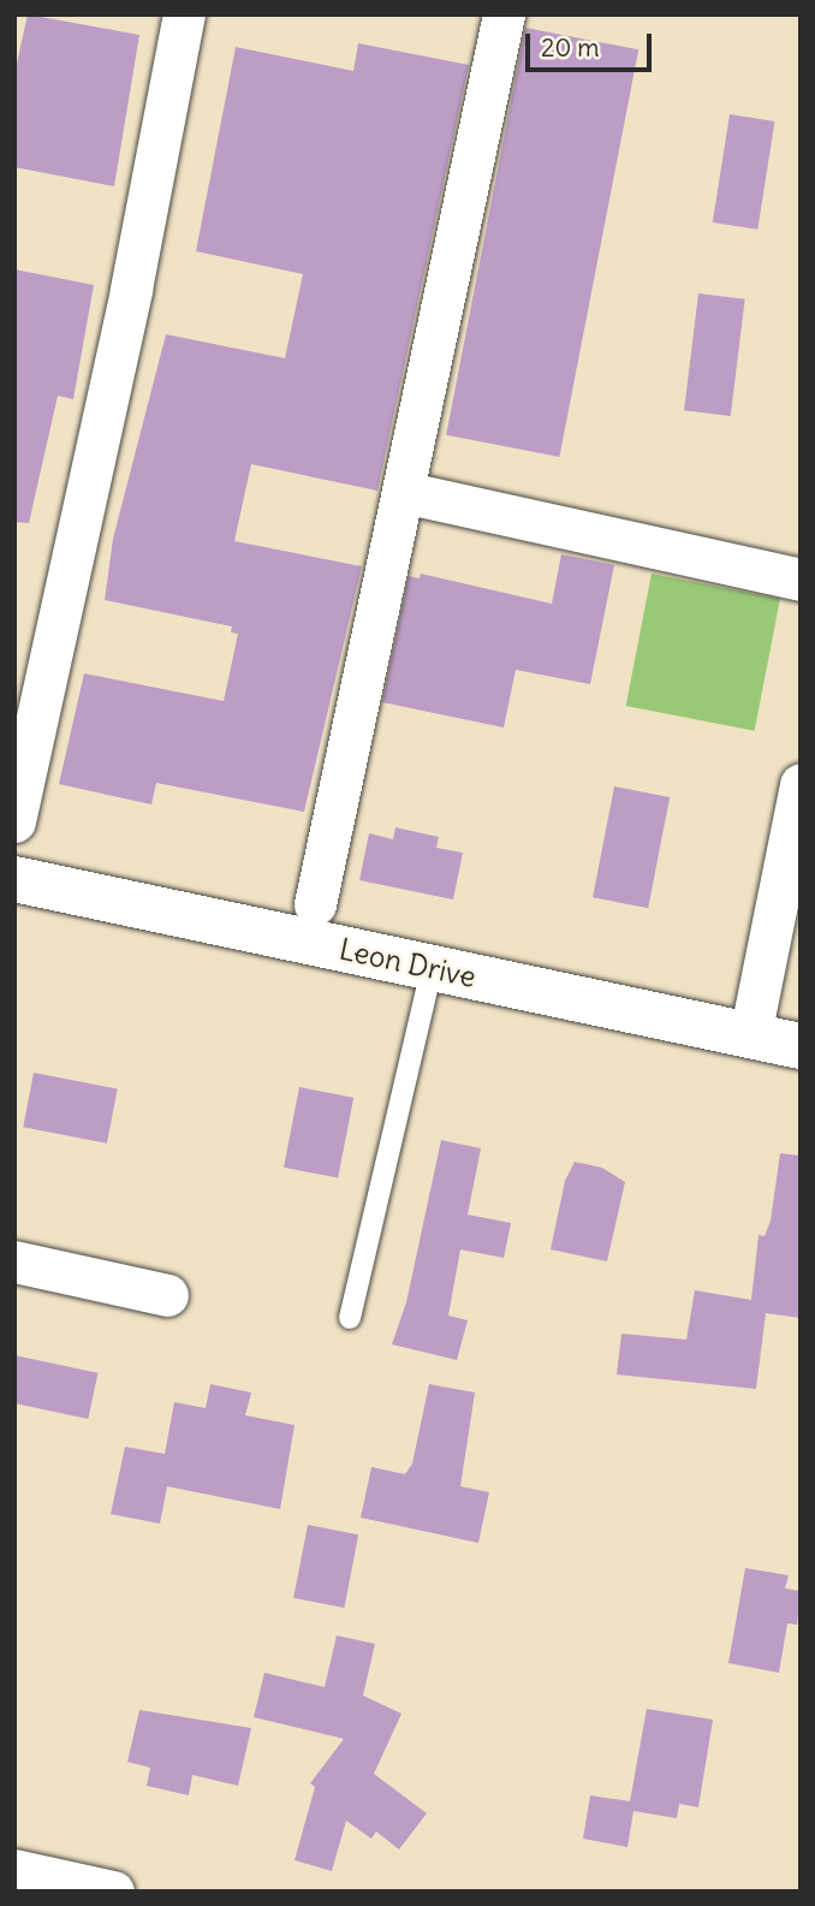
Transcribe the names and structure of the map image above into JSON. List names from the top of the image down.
{
  "streets": {
    "street": ["Leon Drive"]
  },
  "scale_bar": "20 m"
}
